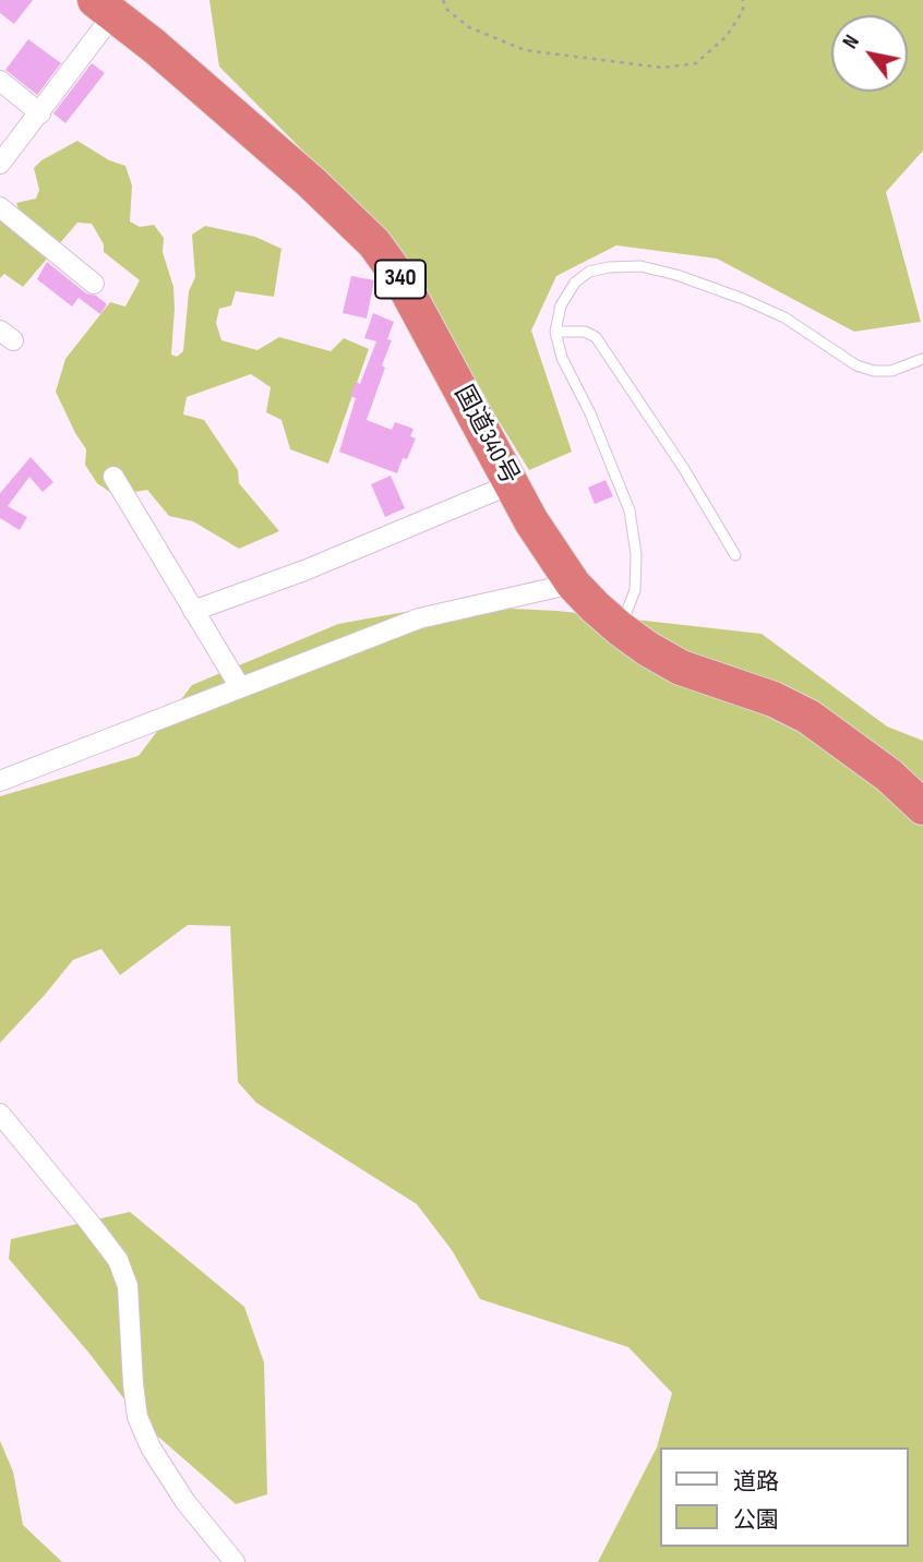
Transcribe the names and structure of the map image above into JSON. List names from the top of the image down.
{
  "streets": {
    "highway": ["340", "国道340号"]
  },
  "legend": ["道路", "公園"],
  "north": "top left"
}
